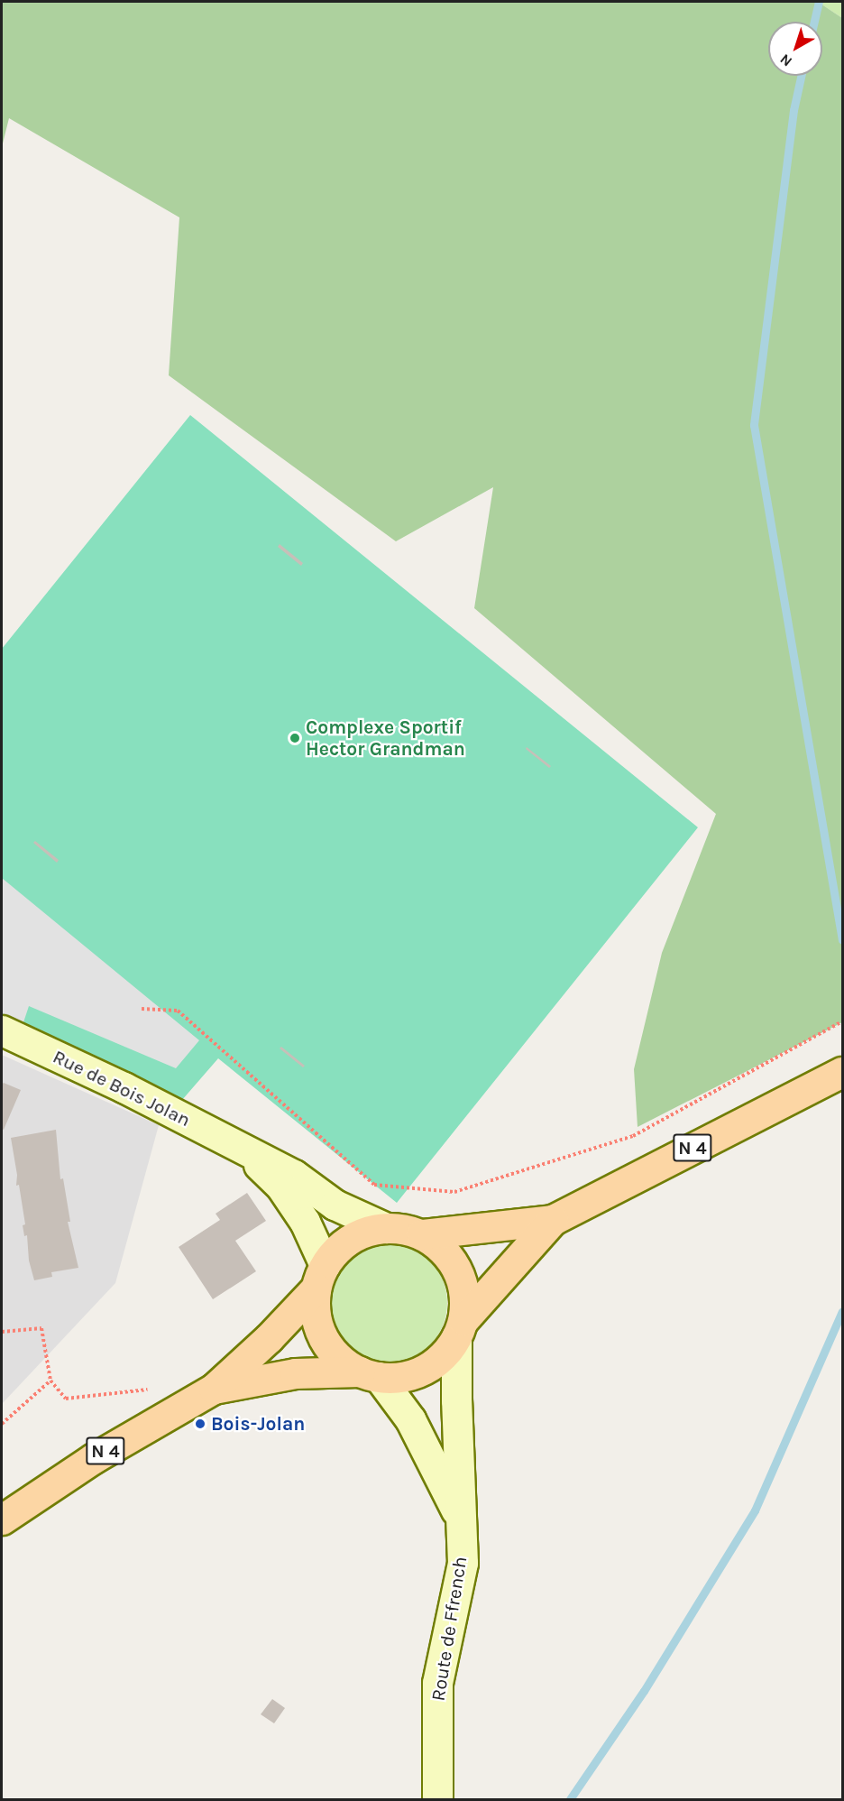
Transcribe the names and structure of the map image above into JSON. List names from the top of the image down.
{
  "streets": {
    "main road": ["Rue de Bois Jolan", "N 4", "Route de Ffrench"]
  },
  "crossings": [
    ["Rue de Bois Jolan", "N 4"],
    ["Rue de Bois Jolan", "Route de Ffrench"],
    ["N 4", "Route de Ffrench"]
  ],
  "places": ["Complexe Sportif Hector Grandman", "Bois-Jolan"],
  "north": "bottom left"
}
